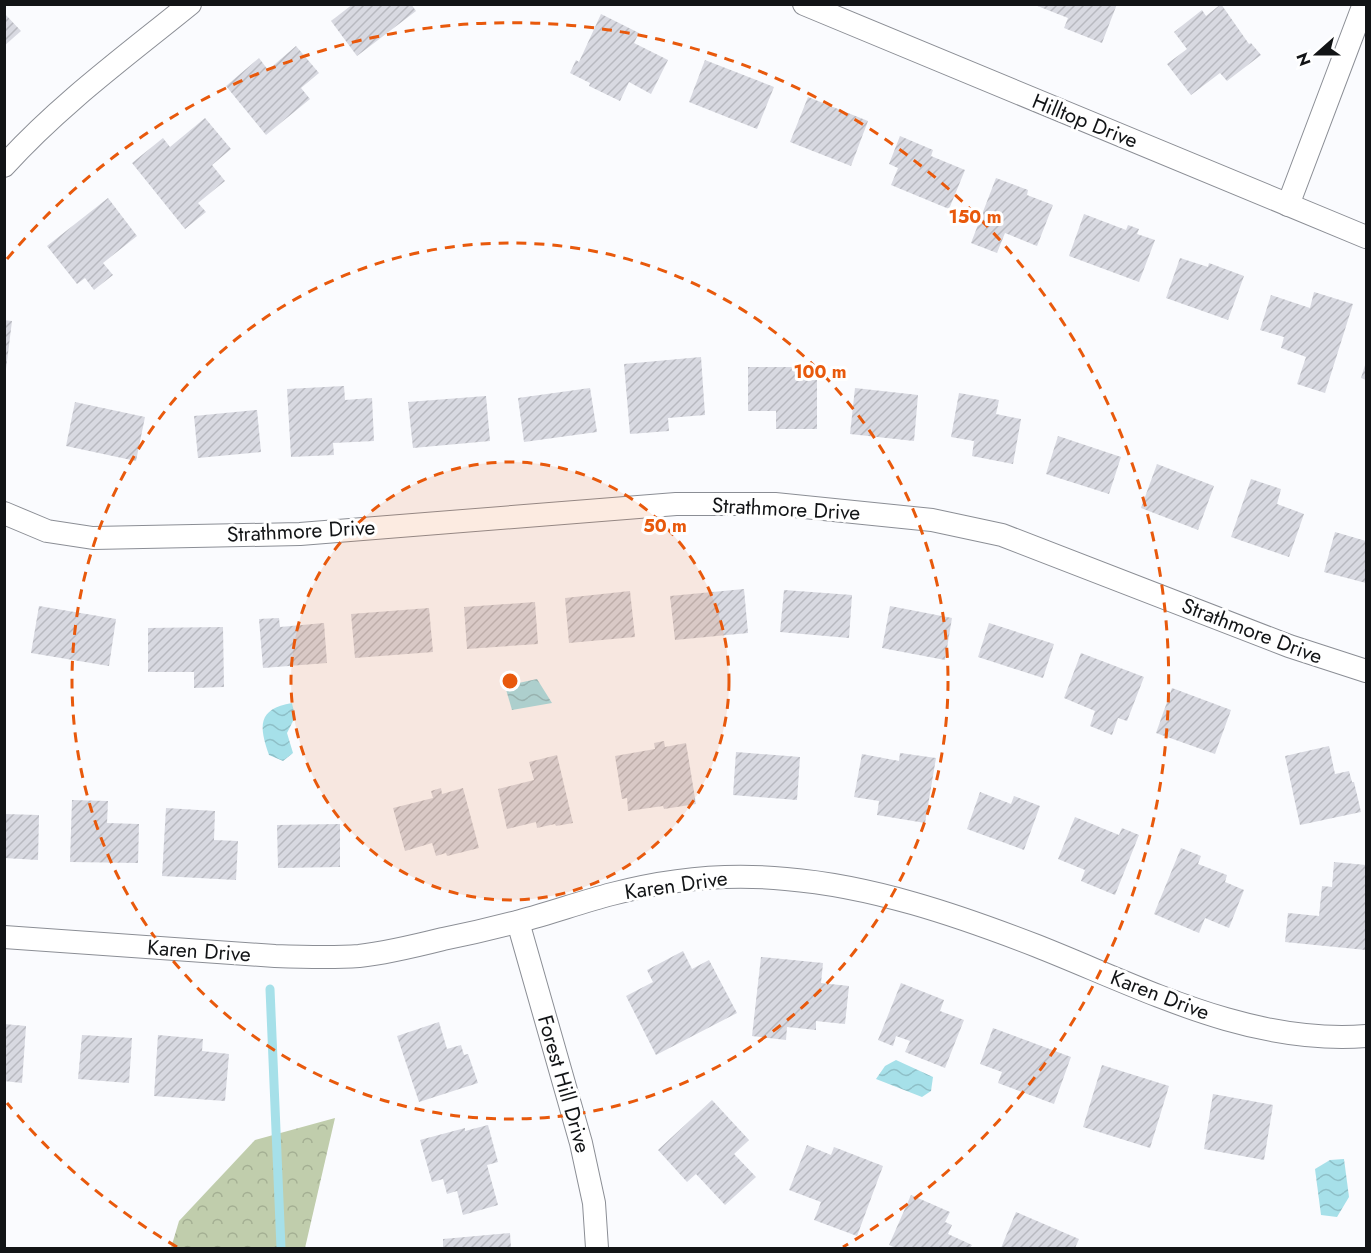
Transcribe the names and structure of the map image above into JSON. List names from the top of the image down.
{
  "streets": {
    "street": [
      "Hilltop Drive",
      "Strathmore Drive",
      "Karen Drive",
      "Forest Hill Drive"
    ]
  },
  "crossings": [
    ["Karen Drive", "Forest Hill Drive"]
  ],
  "north": "left",
  "rings": ["150 m", "100 m", "50 m"]
}
